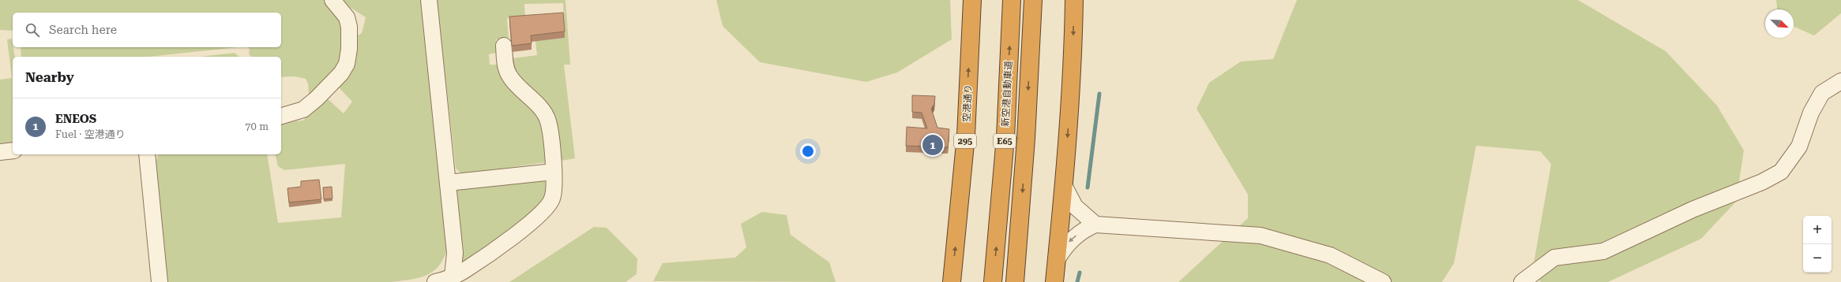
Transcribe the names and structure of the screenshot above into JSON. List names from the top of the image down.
{
  "streets": {
    "highway": [
      "新空港自動車道",
      "空港通り",
      "295",
      "E65"
    ]
  },
  "north": "bottom right",
  "page": {
    "search": "Search here",
    "heading": "Nearby",
    "list": [
      {
        "mark": "1",
        "name": "ENEOS",
        "note": "Fuel · 空港通り",
        "value": "70 m"
      }
    ],
    "pins": "1",
    "map_buttons": ["+", "−"]
  }
}
